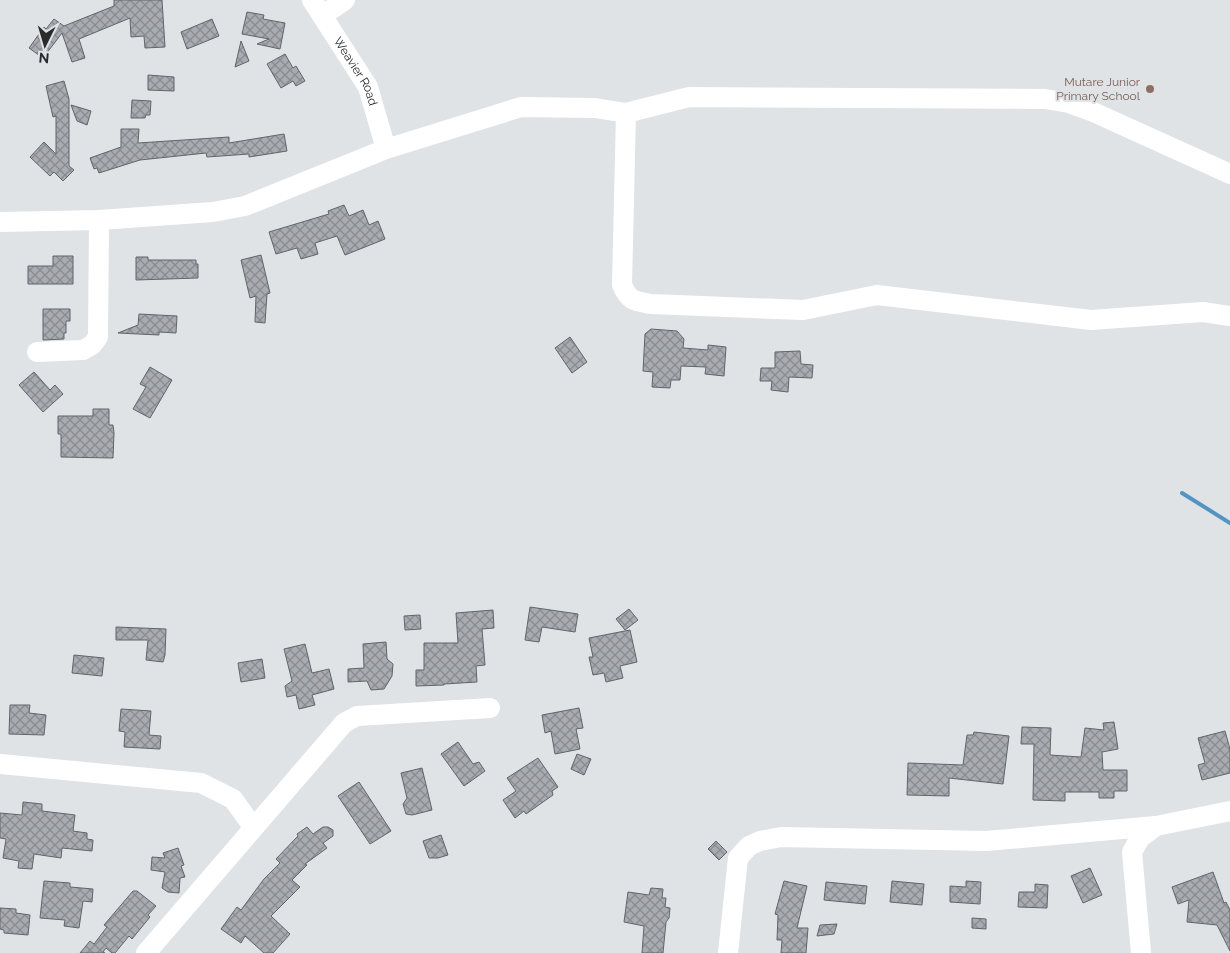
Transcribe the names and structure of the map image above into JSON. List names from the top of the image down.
{
  "streets": {
    "street": ["Weavier Road"]
  },
  "places": ["Mutare Junior Primary School"],
  "north": "bottom"
}
